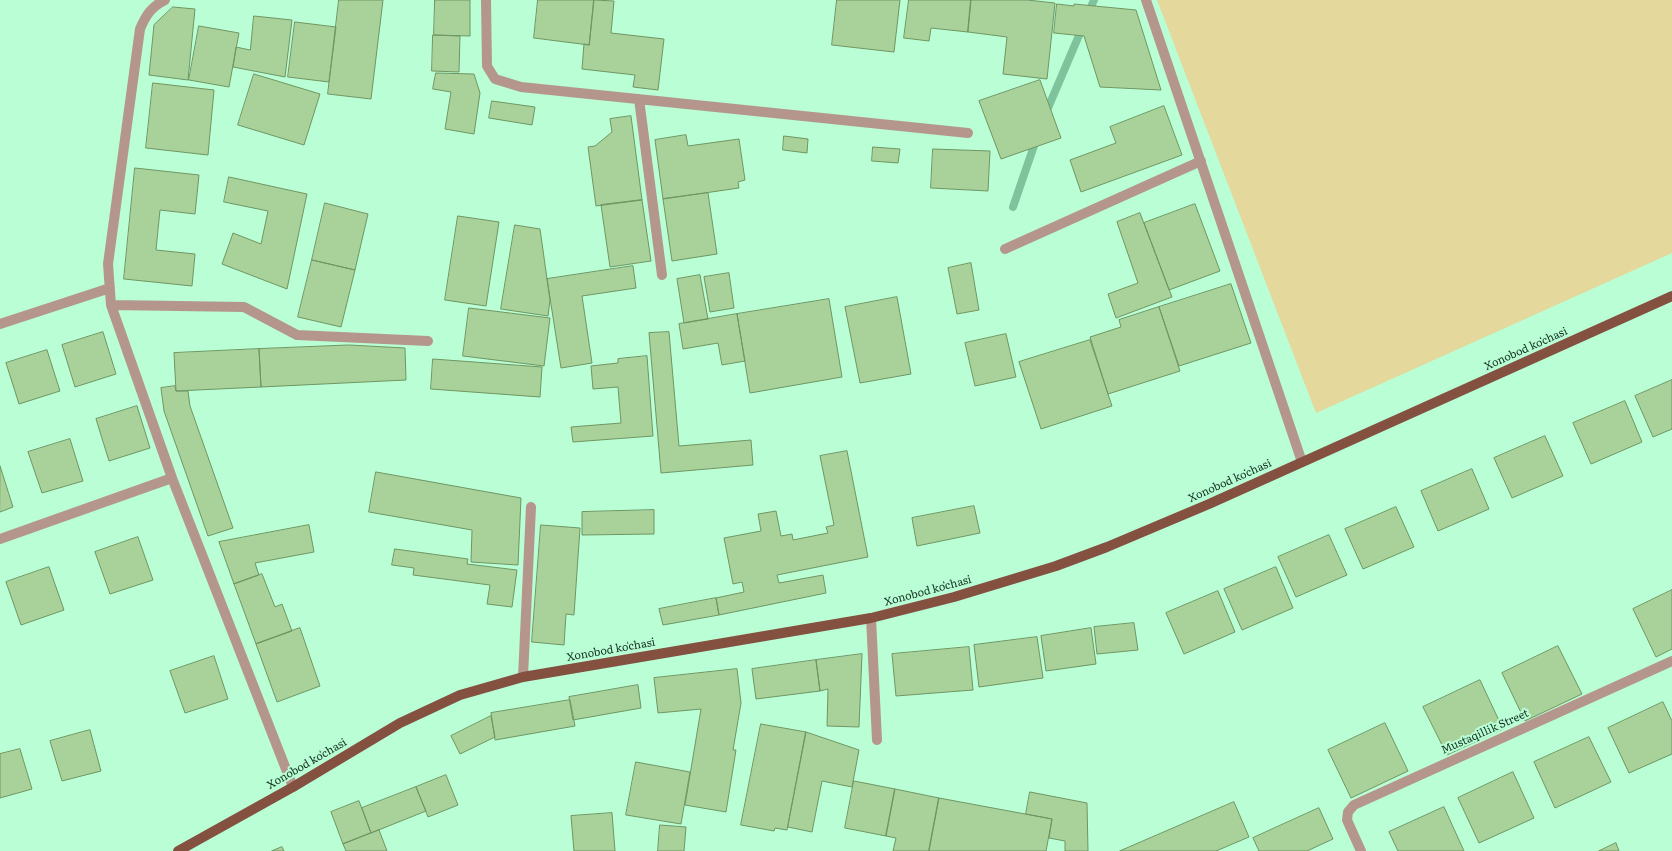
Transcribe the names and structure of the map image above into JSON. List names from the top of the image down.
{
  "streets": {
    "main road": ["Xonobod koʻchasi"],
    "street": ["Mustaqillik Street"]
  }
}
